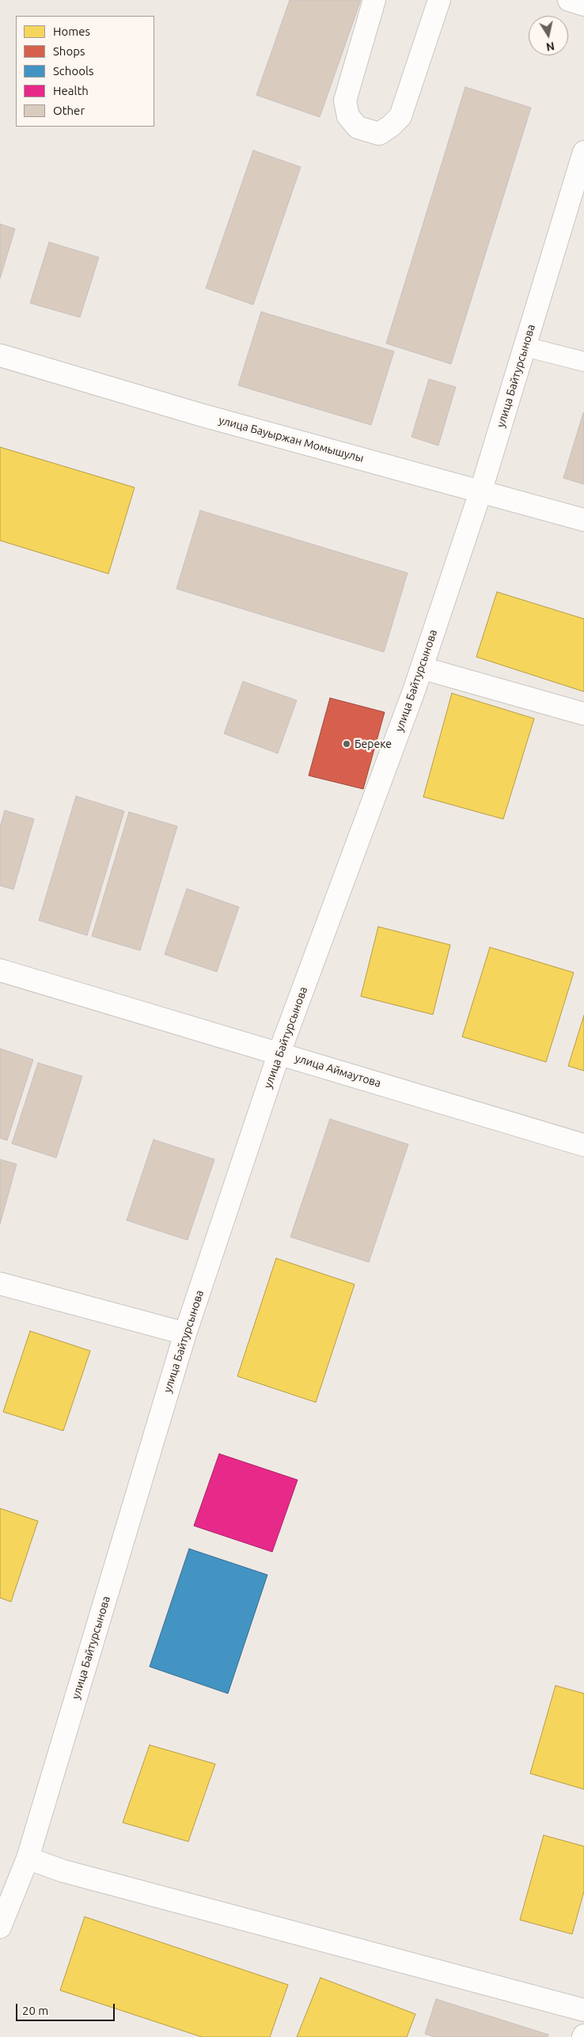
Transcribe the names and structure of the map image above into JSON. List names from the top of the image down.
{
  "streets": {
    "street": ["улица Байтурсынова", "улица Бауыржан Момышулы", "улица Аймаутова"]
  },
  "crossings": [
    ["улица Байтурсынова", "улица Бауыржан Момышулы"],
    ["улица Байтурсынова", "улица Аймаутова"]
  ],
  "places": ["Береке"],
  "legend": [
    "Homes",
    "Shops",
    "Schools",
    "Health",
    "Other"
  ],
  "scale_bar": "20 m",
  "north": "bottom"
}
